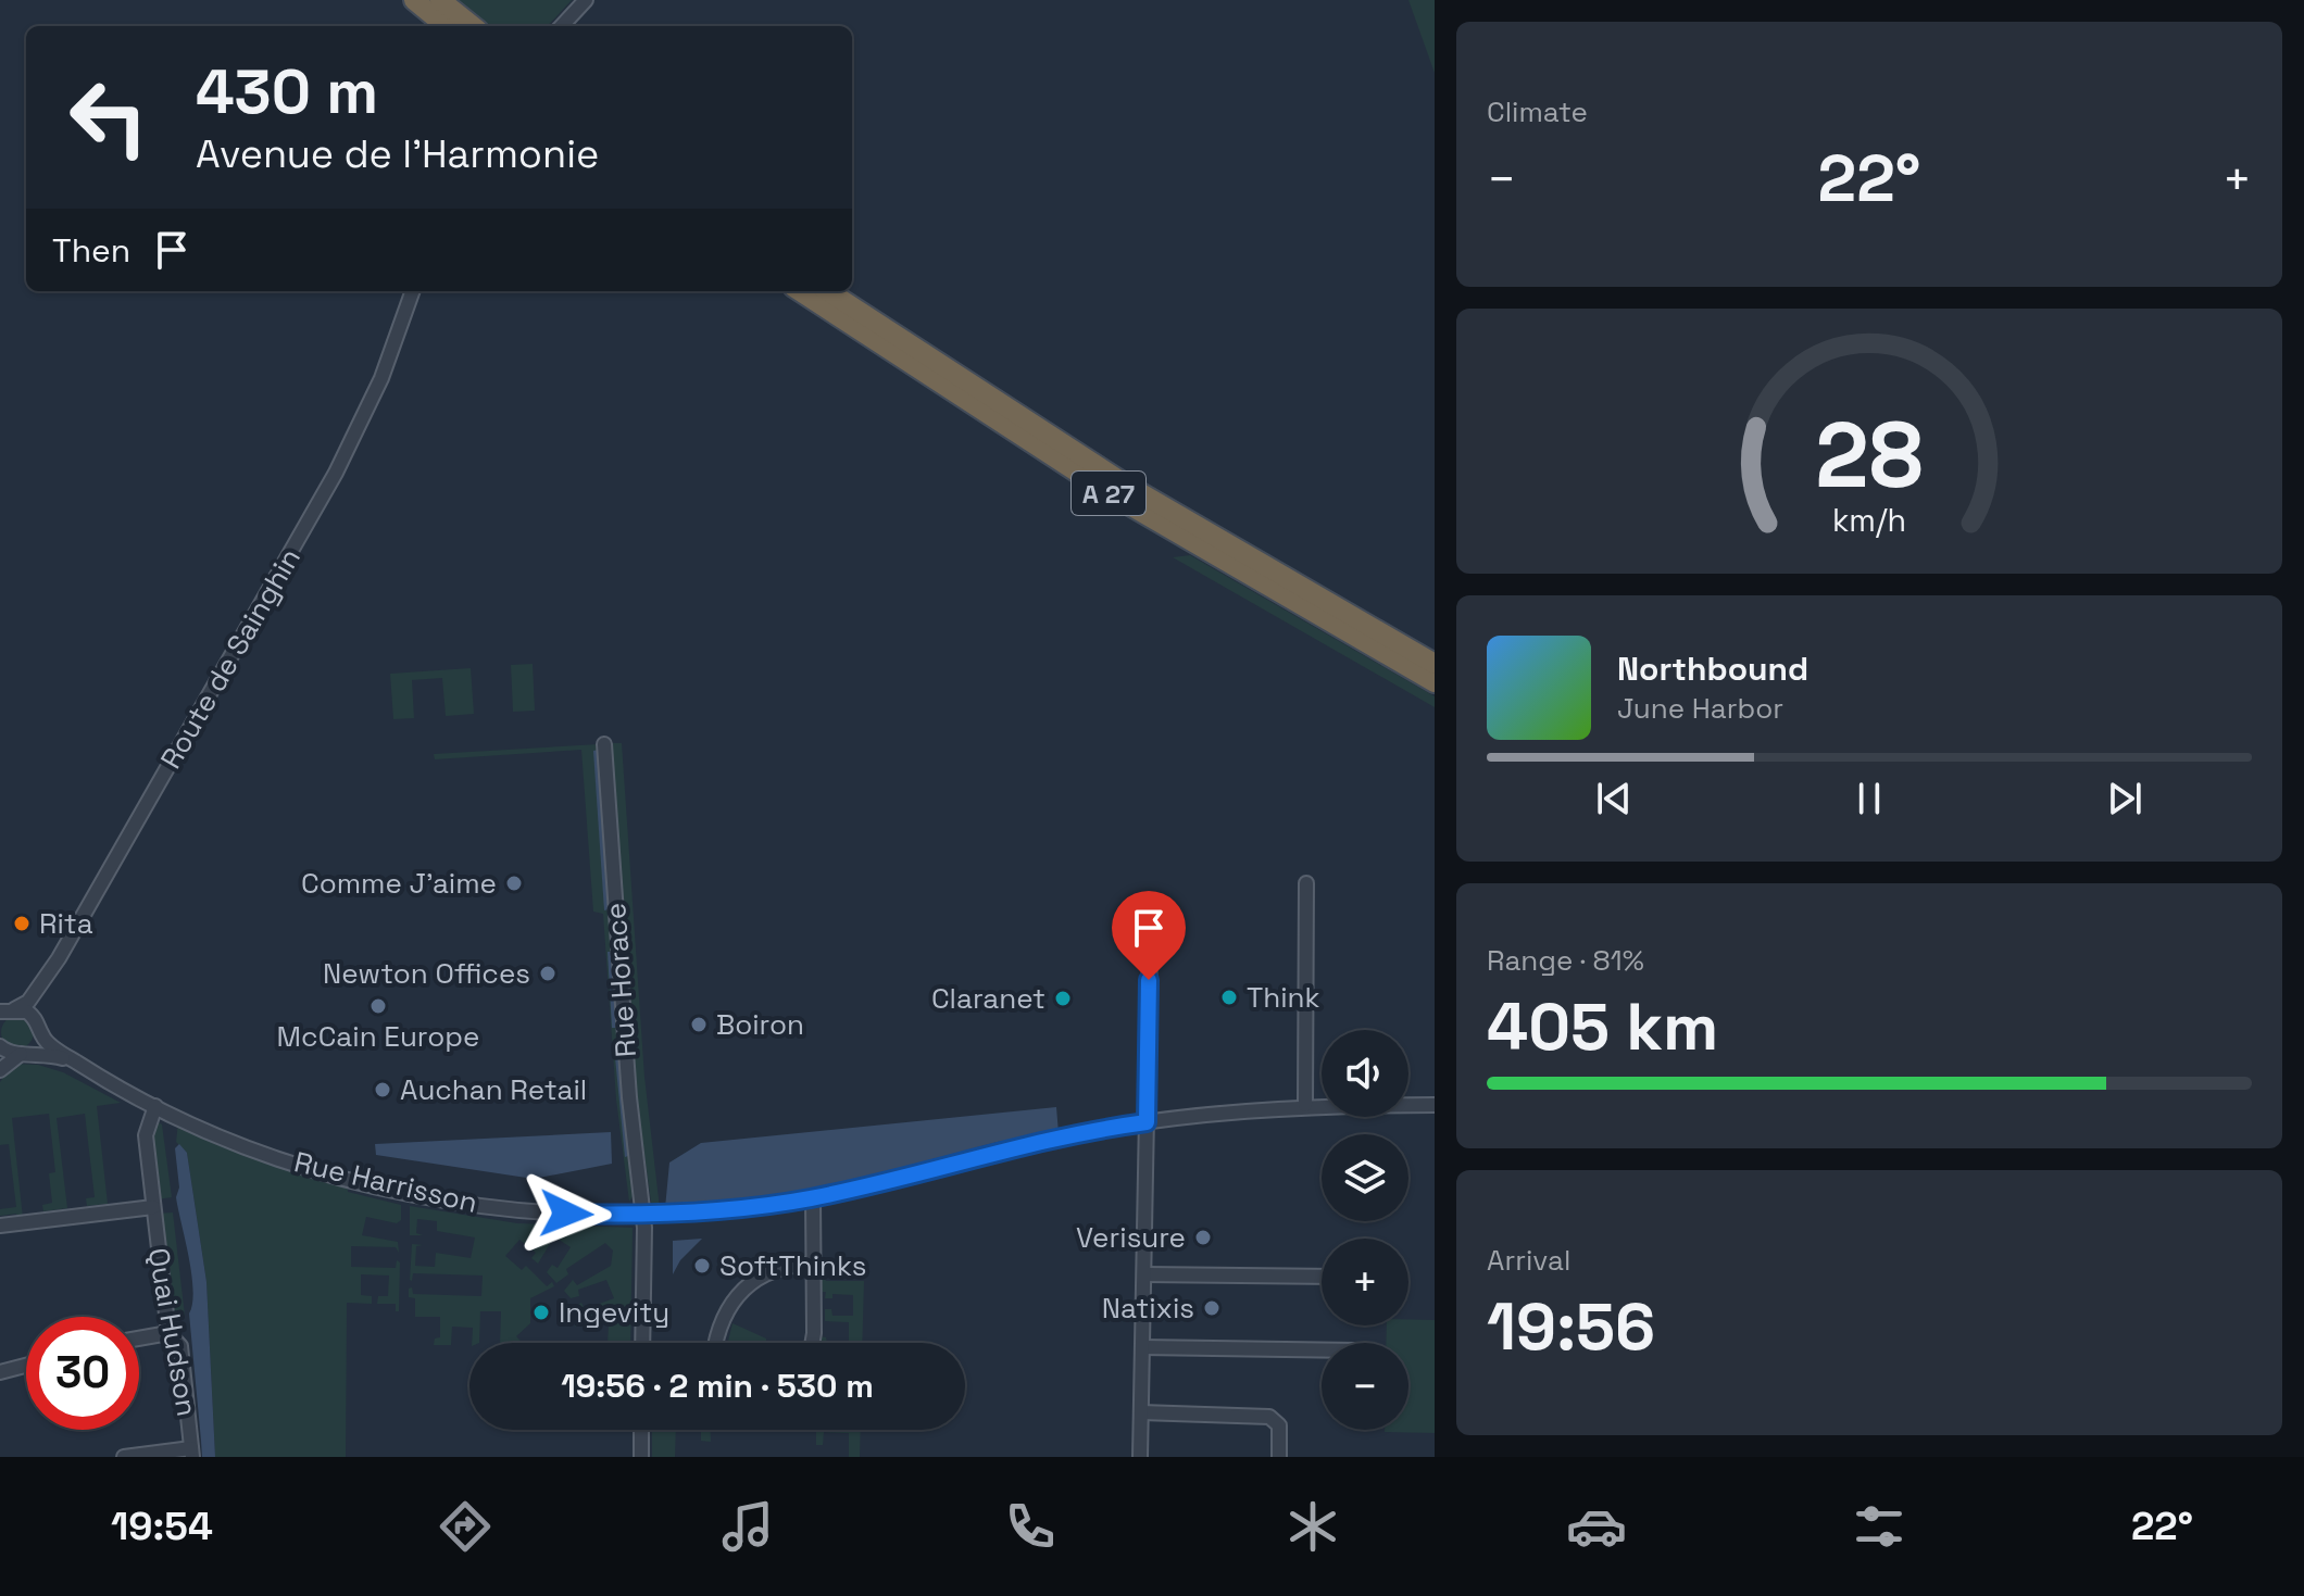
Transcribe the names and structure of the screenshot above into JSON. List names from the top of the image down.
{
  "streets": {
    "highway": ["A 27"],
    "street": [
      "Route de Sainghin",
      "Rue Horace",
      "Rue Harrisson",
      "Quai Hudson"
    ]
  },
  "crossings": [
    ["Route de Sainghin", "Rue Harrisson"],
    ["Rue Horace", "Rue Harrisson"],
    ["Rue Harrisson", "Quai Hudson"]
  ],
  "places": [
    "Comme J'aime",
    "Rita",
    "Newton Offices",
    "Think",
    "Claranet",
    "McCain Europe",
    "Boiron",
    "Auchan Retail",
    "Verisure",
    "SoftThinks",
    "Natixis",
    "Ingevity"
  ],
  "page": {
    "tile": [
      "Climate",
      ["Range · 81%", "405 km"],
      ["Arrival", "19:56"]
    ],
    "turn": ["430 m", "Avenue de l'Harmonie"],
    "heat": ["−", "22°", "+"],
    "then": "Then",
    "song": ["Northbound", "June Harbor"],
    "map_buttons": ["+", "−"],
    "limit": "30",
    "trip": "19:56 · 2 min · 530 m",
    "tabs": ["19:54", "22°"],
    "gauge": ["28", "km/h"]
  }
}
